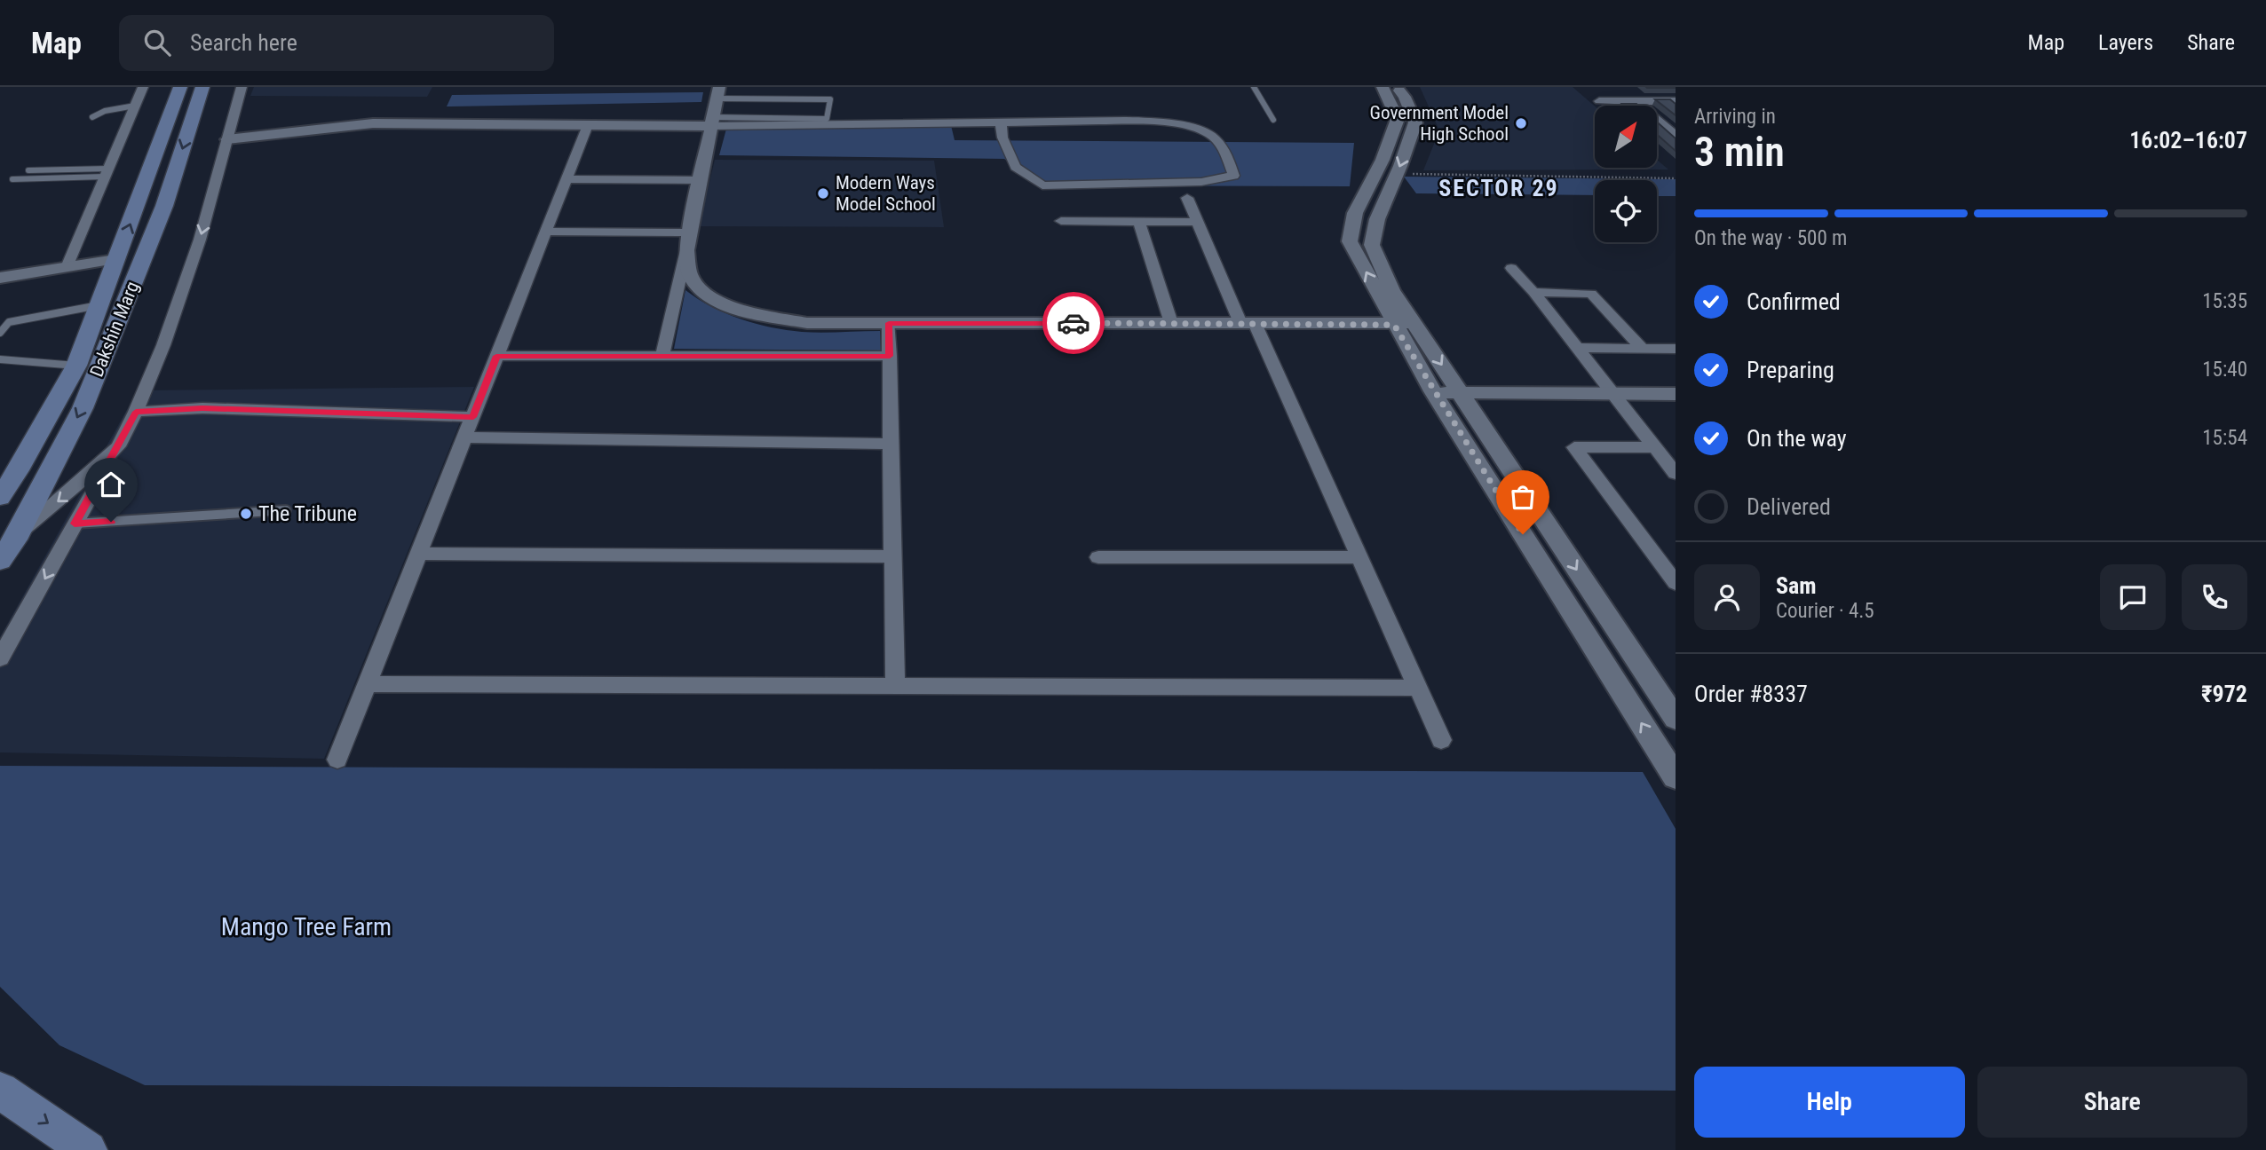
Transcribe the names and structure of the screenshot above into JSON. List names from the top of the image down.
{
  "streets": {
    "main road": ["Dakshin Marg"]
  },
  "districts": ["SECTOR 29"],
  "parks": ["Mango Tree Farm"],
  "places": ["Government Model High School", "Modern Ways Model School", "The Tribune"],
  "north": "top right",
  "page": {
    "header": "Map",
    "search": "Search here",
    "nav": ["Map", "Layers", "Share"],
    "heading": ["3 min", "Arriving in", "16:02–16:07"],
    "panel": [
      "Sam",
      "Courier · 4.5",
      "Order #8337",
      "₹972"
    ],
    "bar": "On the way · 500 m",
    "list": [
      ["Confirmed", "15:35"],
      ["Preparing", "15:40"],
      ["On the way", "15:54"],
      "Delivered"
    ],
    "buttons": ["Help", "Share"]
  }
}
